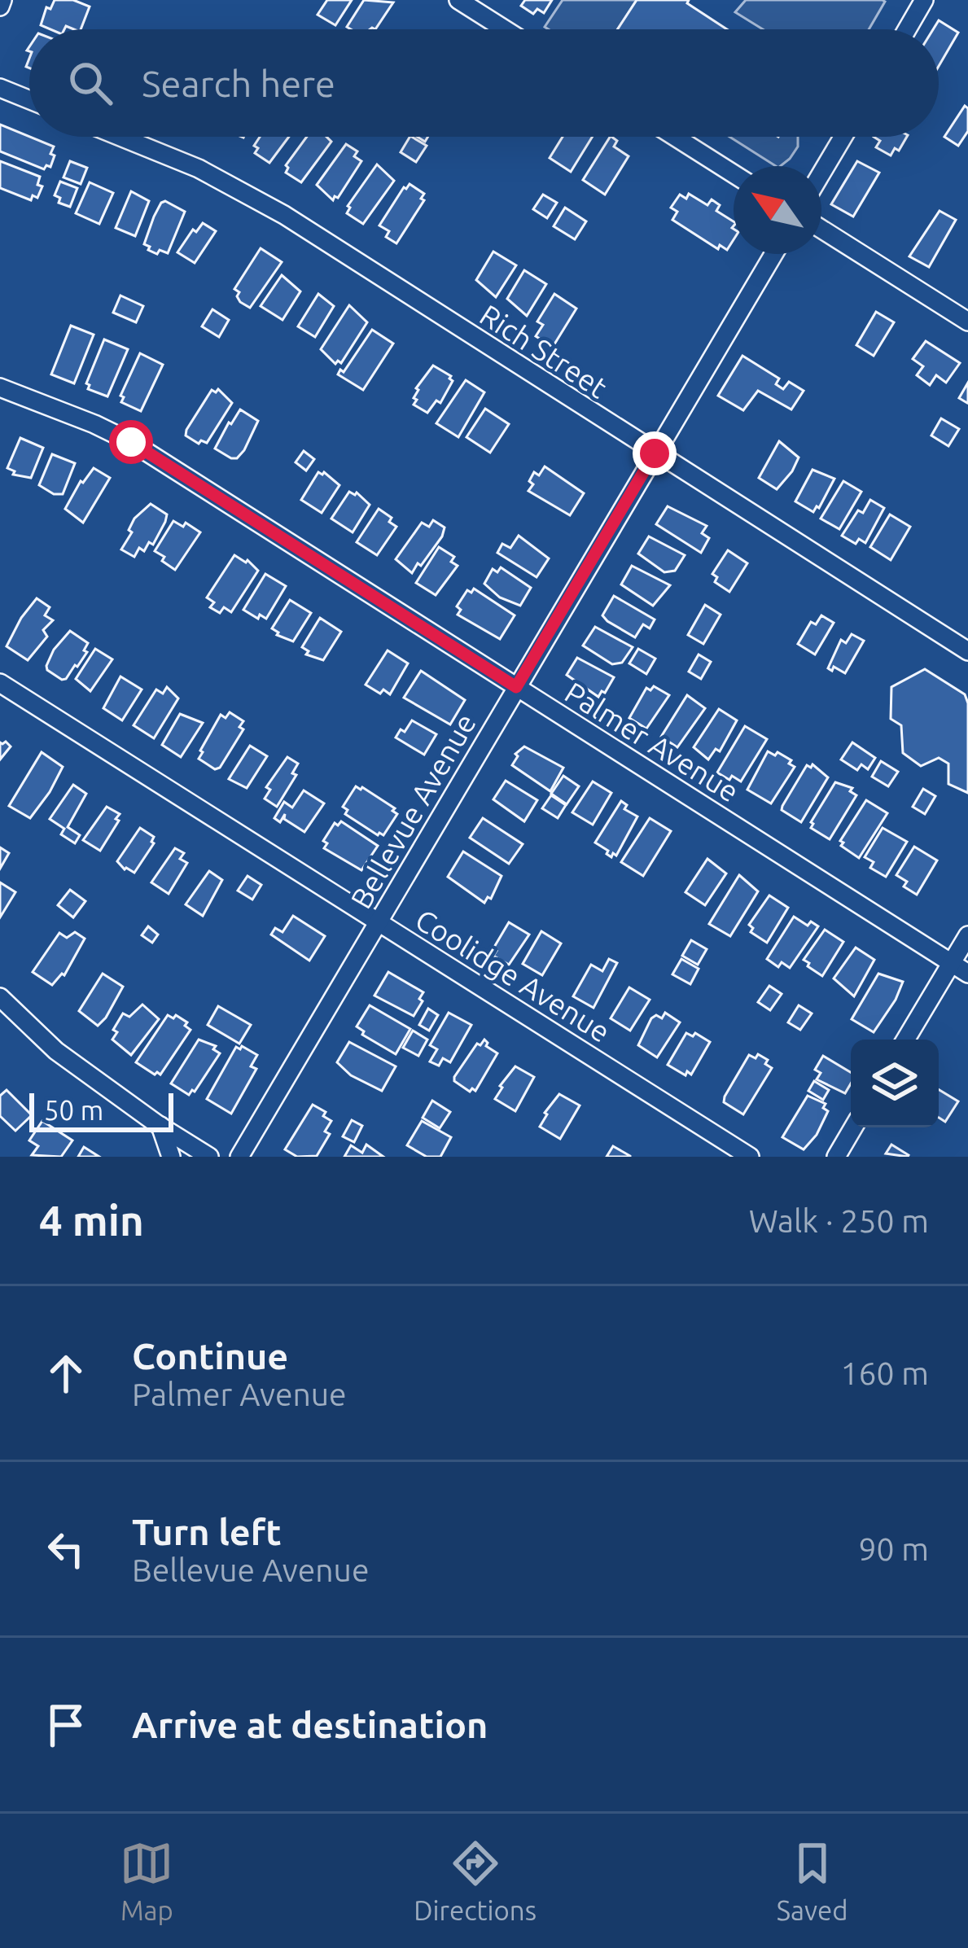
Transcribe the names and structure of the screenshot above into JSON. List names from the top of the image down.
{
  "streets": {
    "street": [
      "Rich Street",
      "Palmer Avenue",
      "Bellevue Avenue",
      "Coolidge Avenue"
    ]
  },
  "crossings": [
    ["Rich Street", "Bellevue Avenue"],
    ["Palmer Avenue", "Bellevue Avenue"],
    ["Bellevue Avenue", "Coolidge Avenue"]
  ],
  "scale_bar": "50 m",
  "north": "top left",
  "page": {
    "search": "Search here",
    "scale": "50 m",
    "heading": ["4 min", "Walk · 250 m"],
    "list": [
      ["Continue", "Palmer Avenue", "160 m"],
      ["Turn left", "Bellevue Avenue", "90 m"],
      "Arrive at destination"
    ],
    "nav": ["Map", "Directions", "Saved"]
  }
}
